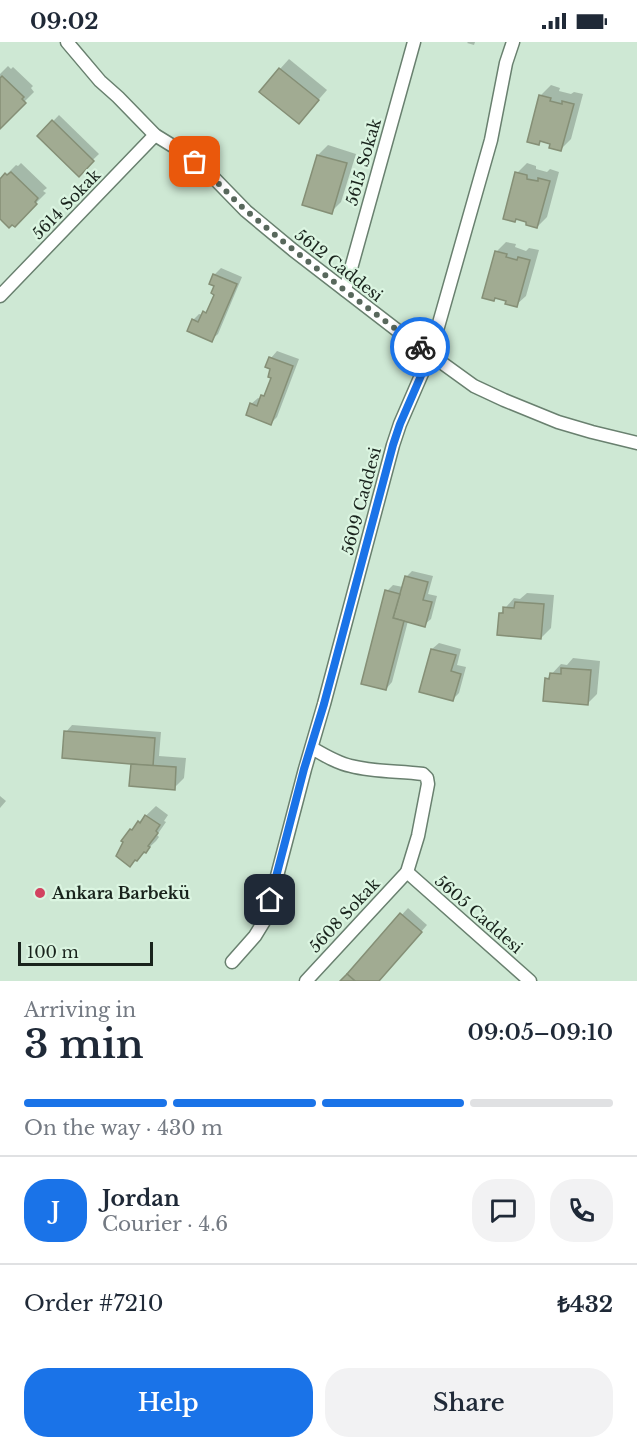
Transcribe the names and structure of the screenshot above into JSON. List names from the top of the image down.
{
  "streets": {
    "street": [
      "5615 Sokak",
      "5614 Sokak",
      "5612 Caddesi",
      "5609 Caddesi",
      "5605 Caddesi",
      "5608 Sokak"
    ]
  },
  "crossings": [
    ["5615 Sokak", "5612 Caddesi"],
    ["5614 Sokak", "5612 Caddesi"],
    ["5612 Caddesi", "5609 Caddesi"],
    ["5605 Caddesi", "5608 Sokak"]
  ],
  "places": ["Ankara Barbekü"],
  "scale_bar": "100 m",
  "page": {
    "status": "09:02",
    "scale": "100 m",
    "heading": ["3 min", "Arriving in", "09:05–09:10"],
    "panel": [
      "Jordan",
      "Courier · 4.6",
      "Order #7210",
      "₺432"
    ],
    "bar": "On the way · 430 m",
    "round": "J",
    "buttons": ["Help", "Share"]
  }
}
